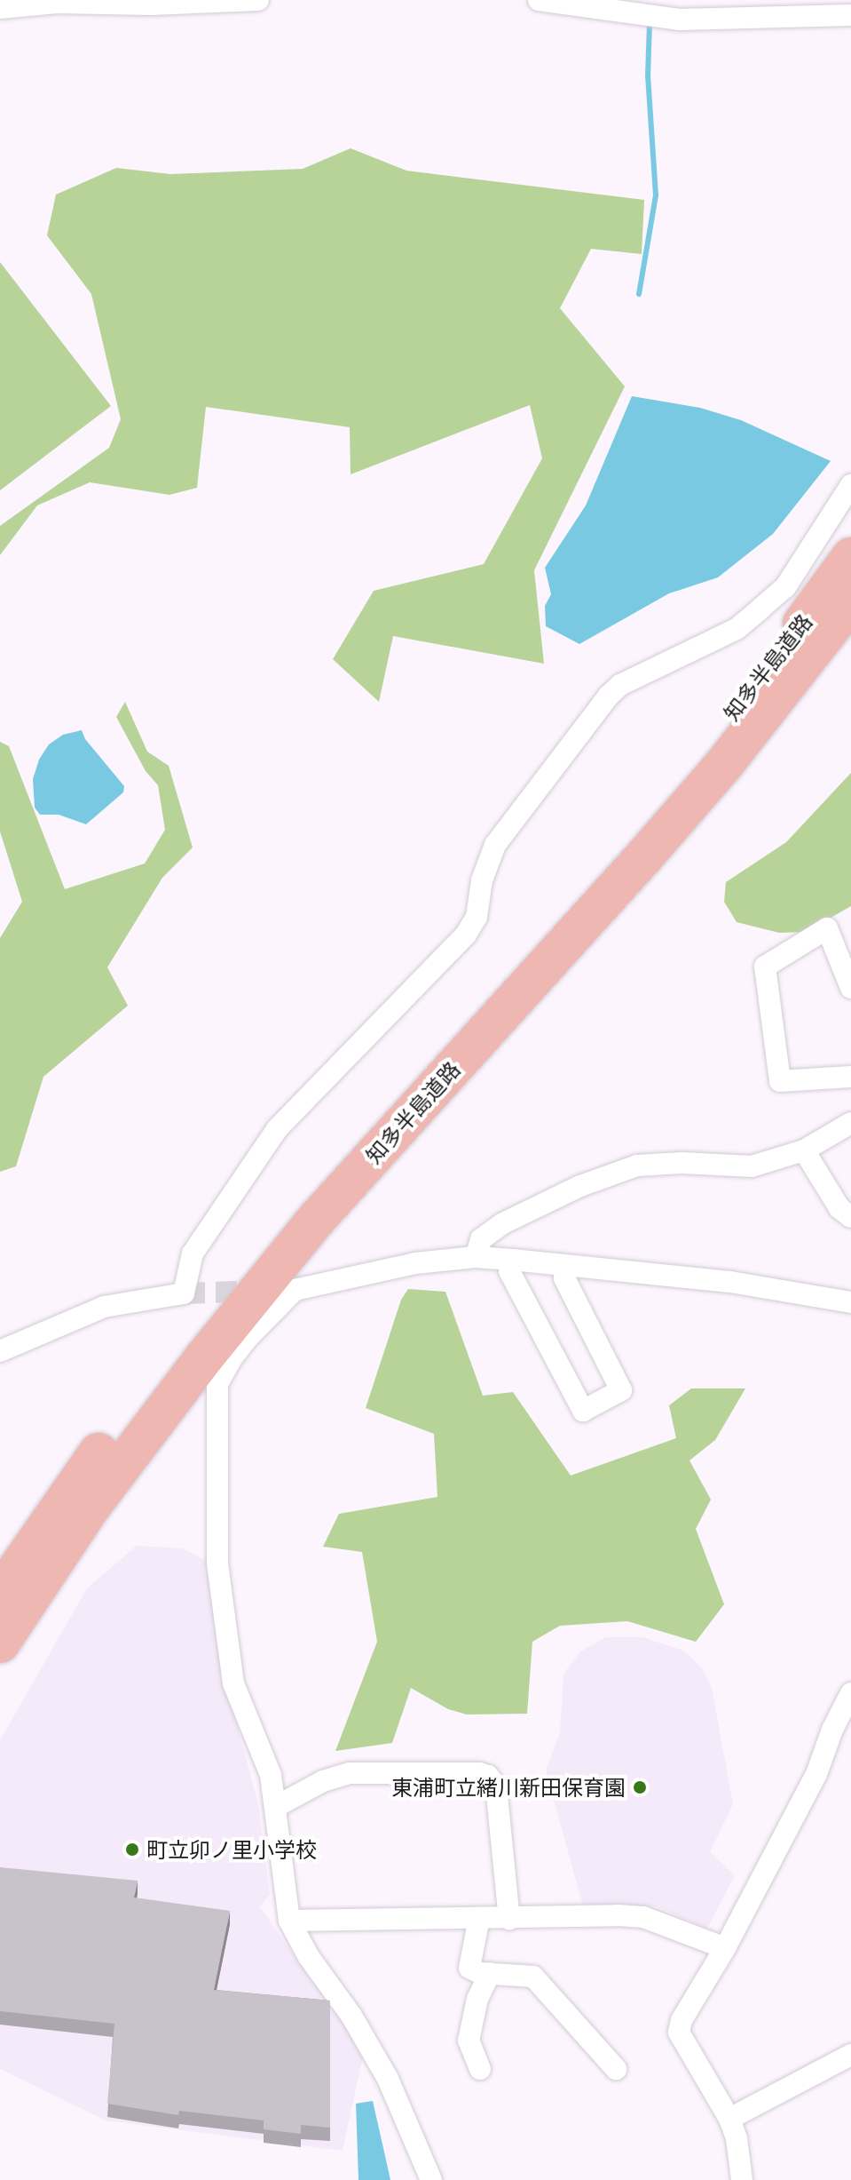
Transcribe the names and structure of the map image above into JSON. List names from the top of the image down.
{
  "streets": {
    "highway": ["知多半島道路"]
  },
  "places": ["東浦町立緒川新田保育園", "町立卯ノ里小学校"]
}
